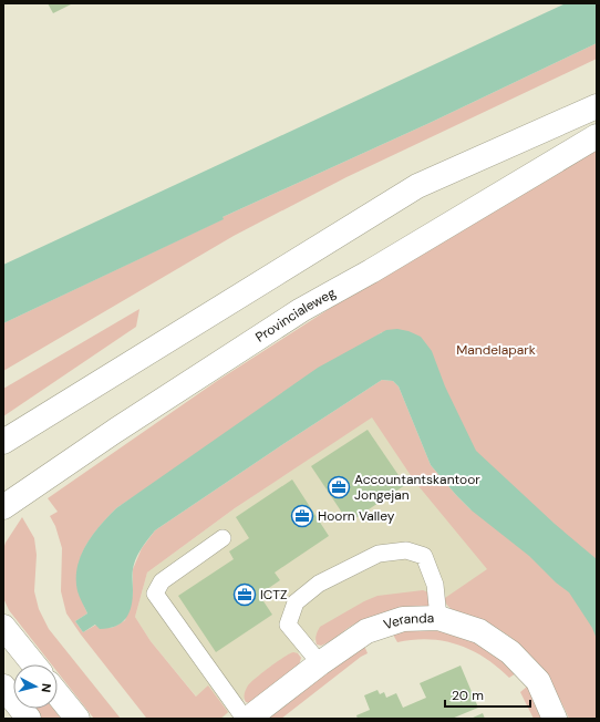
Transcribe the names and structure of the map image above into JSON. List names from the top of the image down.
{
  "streets": {
    "main road": ["Provincialeweg", "Veranda"]
  },
  "parks": ["Mandelapark"],
  "places": {
    "office": ["Accountantskantoor Jongejan", "Hoorn Valley", "ICTZ"]
  },
  "scale_bar": "20 m",
  "north": "right"
}
